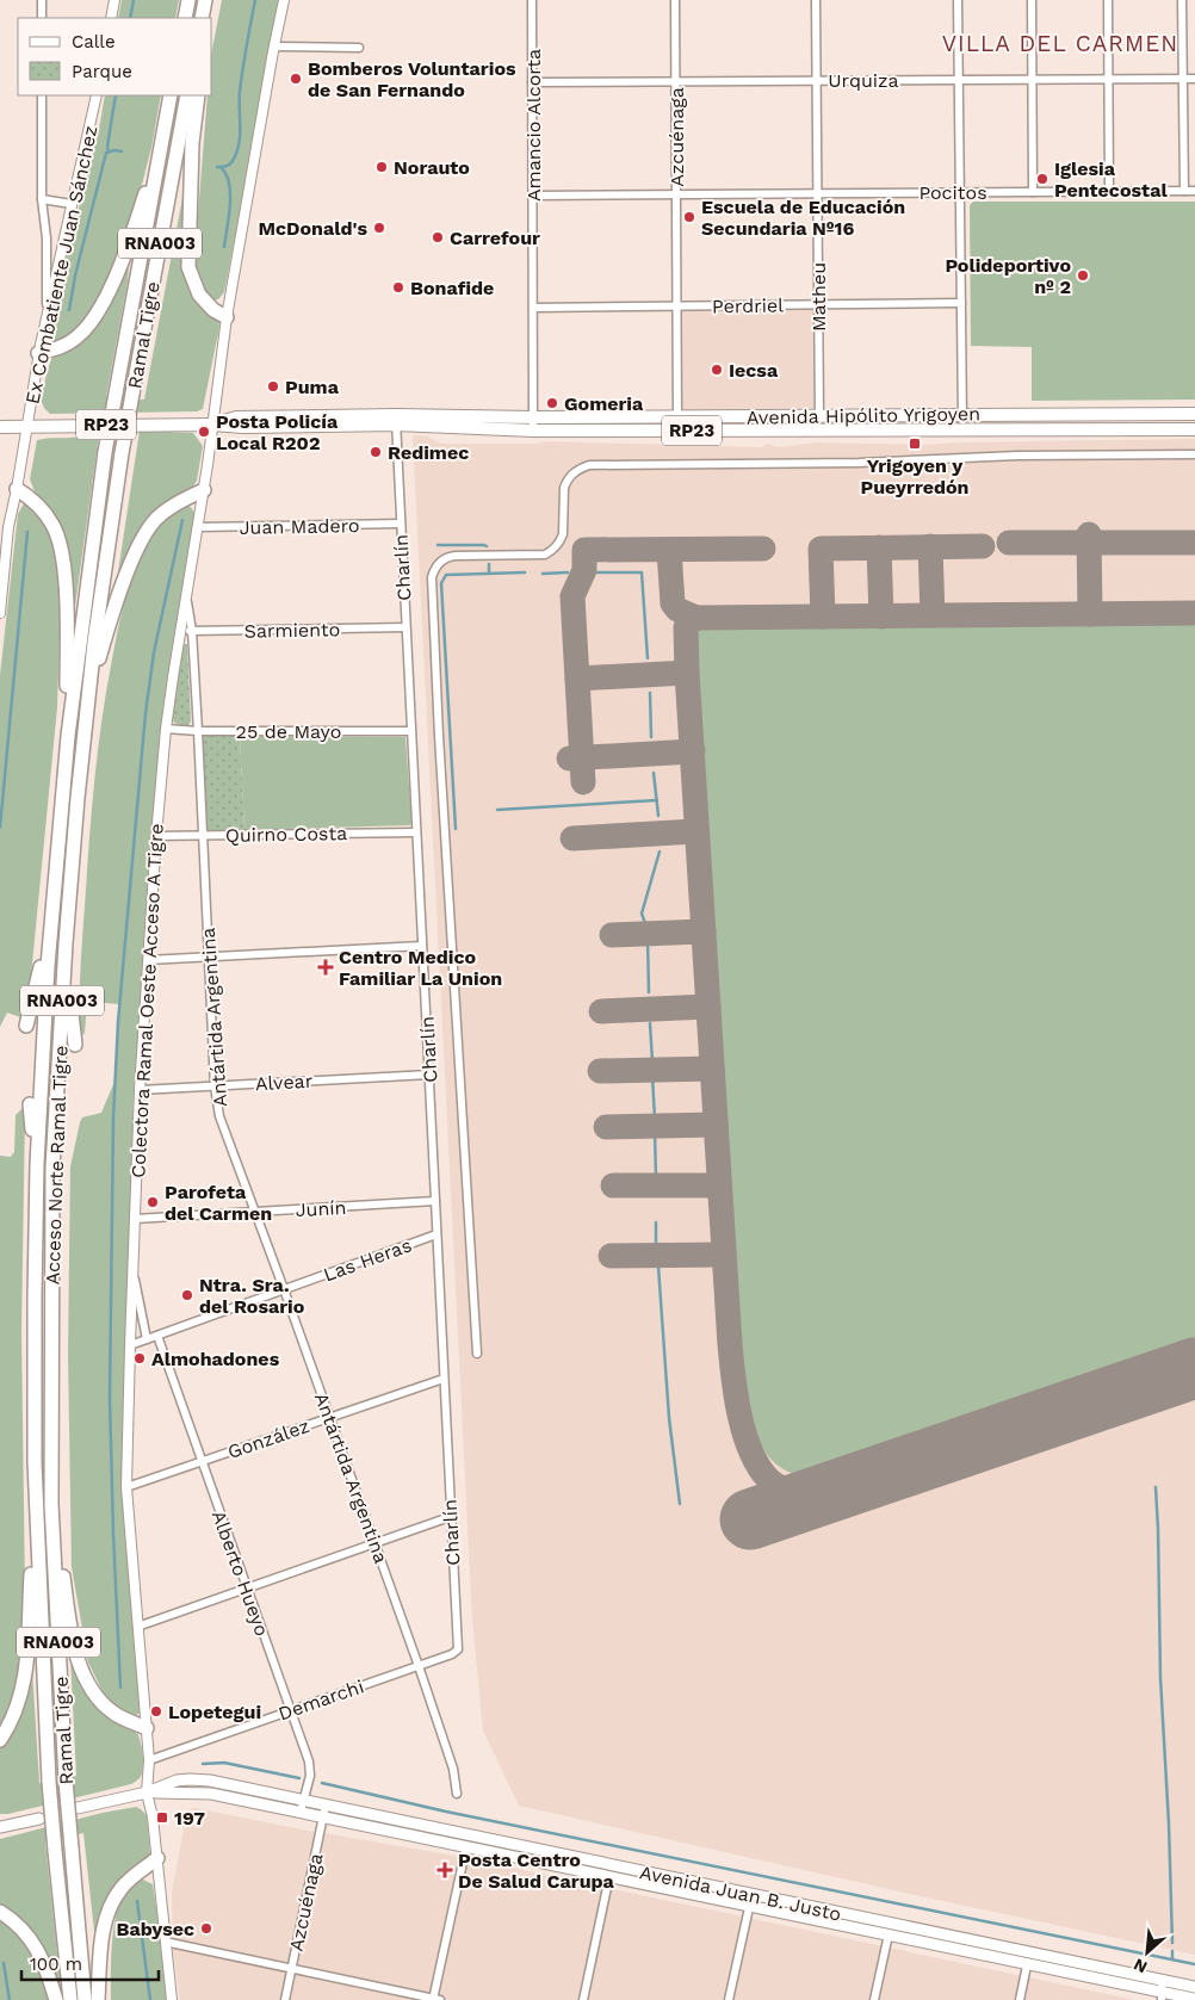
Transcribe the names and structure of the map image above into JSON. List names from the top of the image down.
{
  "streets": {
    "highway": ["RNA003", "Ramal Tigre", "Acceso Norte Ramal Tigre"],
    "main road": ["Avenida Hipólito Yrigoyen", "RP23", "Avenida Juan B. Justo"],
    "street": [
      "Urquiza",
      "Amancio Alcorta",
      "Azcuénaga",
      "Pocitos",
      "Ex Combatiente Juan Sánchez",
      "Matheu",
      "Perdriel",
      "Juan Madero",
      "Charlín",
      "Sarmiento",
      "25 de Mayo",
      "Quirno Costa",
      "Colectora Ramal Oeste Acceso A Tigre",
      "Antártida Argentina",
      "Alvear",
      "Junín",
      "Las Heras",
      "González",
      "Alberto Hueyo",
      "Demarchi"
    ]
  },
  "crossings": [
    ["Urquiza", "Amancio Alcorta"],
    ["Urquiza", "Azcuénaga"],
    ["Urquiza", "Matheu"],
    ["Amancio Alcorta", "Pocitos"],
    ["Amancio Alcorta", "Perdriel"],
    ["Amancio Alcorta", "Avenida Hipólito Yrigoyen"],
    ["Azcuénaga", "Pocitos"],
    ["Azcuénaga", "Perdriel"],
    ["Azcuénaga", "Avenida Hipólito Yrigoyen"],
    ["Azcuénaga", "Avenida Juan B. Justo"],
    ["Pocitos", "Matheu"],
    ["RNA003", "Ramal Tigre"],
    ["Ex Combatiente Juan Sánchez", "Avenida Hipólito Yrigoyen"],
    ["Matheu", "Perdriel"],
    ["Matheu", "Avenida Hipólito Yrigoyen"],
    ["Ramal Tigre", "Acceso Norte Ramal Tigre"],
    ["Avenida Hipólito Yrigoyen", "Charlín"],
    ["Avenida Hipólito Yrigoyen", "Colectora Ramal Oeste Acceso A Tigre"],
    ["Juan Madero", "Charlín"],
    ["Juan Madero", "Colectora Ramal Oeste Acceso A Tigre"],
    ["Charlín", "Sarmiento"],
    ["Charlín", "25 de Mayo"],
    ["Charlín", "Quirno Costa"],
    ["Charlín", "Alvear"],
    ["Charlín", "Junín"],
    ["Charlín", "Las Heras"],
    ["Charlín", "González"],
    ["Charlín", "Demarchi"],
    ["Sarmiento", "Colectora Ramal Oeste Acceso A Tigre"],
    ["Sarmiento", "Antártida Argentina"],
    ["25 de Mayo", "Colectora Ramal Oeste Acceso A Tigre"],
    ["25 de Mayo", "Antártida Argentina"],
    ["Quirno Costa", "Colectora Ramal Oeste Acceso A Tigre"],
    ["Quirno Costa", "Antártida Argentina"],
    ["Colectora Ramal Oeste Acceso A Tigre", "Antártida Argentina"],
    ["Colectora Ramal Oeste Acceso A Tigre", "Alvear"],
    ["Colectora Ramal Oeste Acceso A Tigre", "Junín"],
    ["Colectora Ramal Oeste Acceso A Tigre", "Las Heras"],
    ["Colectora Ramal Oeste Acceso A Tigre", "González"],
    ["Colectora Ramal Oeste Acceso A Tigre", "Demarchi"],
    ["Colectora Ramal Oeste Acceso A Tigre", "Avenida Juan B. Justo"],
    ["Antártida Argentina", "Alvear"],
    ["Antártida Argentina", "Junín"],
    ["Antártida Argentina", "Las Heras"],
    ["Antártida Argentina", "González"],
    ["Antártida Argentina", "Demarchi"],
    ["Las Heras", "Alberto Hueyo"],
    ["González", "Alberto Hueyo"],
    ["Alberto Hueyo", "Demarchi"],
    ["Alberto Hueyo", "Avenida Juan B. Justo"]
  ],
  "districts": ["VILLA DEL CARMEN"],
  "places": {
    "other": [
      "Bomberos Voluntarios de San Fernando",
      "Norauto",
      "Iglesia Pentecostal",
      "Escuela de Educación Secundaria Nº16",
      "McDonald's",
      "Carrefour",
      "Polideportivo nº 2",
      "Bonafide",
      "Iecsa",
      "Puma",
      "Gomeria",
      "Posta Policía Local R202",
      "Redimec",
      "Parofeta del Carmen",
      "Ntra. Sra. del Rosario",
      "Almohadones",
      "Lopetegui",
      "Babysec"
    ],
    "transit": ["Yrigoyen y Pueyrredón", "197"],
    "health": ["Centro Medico Familiar La Union", "Posta Centro De Salud Carupa"]
  },
  "legend": ["Calle", "Parque"],
  "scale_bar": "100 m",
  "north": "bottom left"
}
